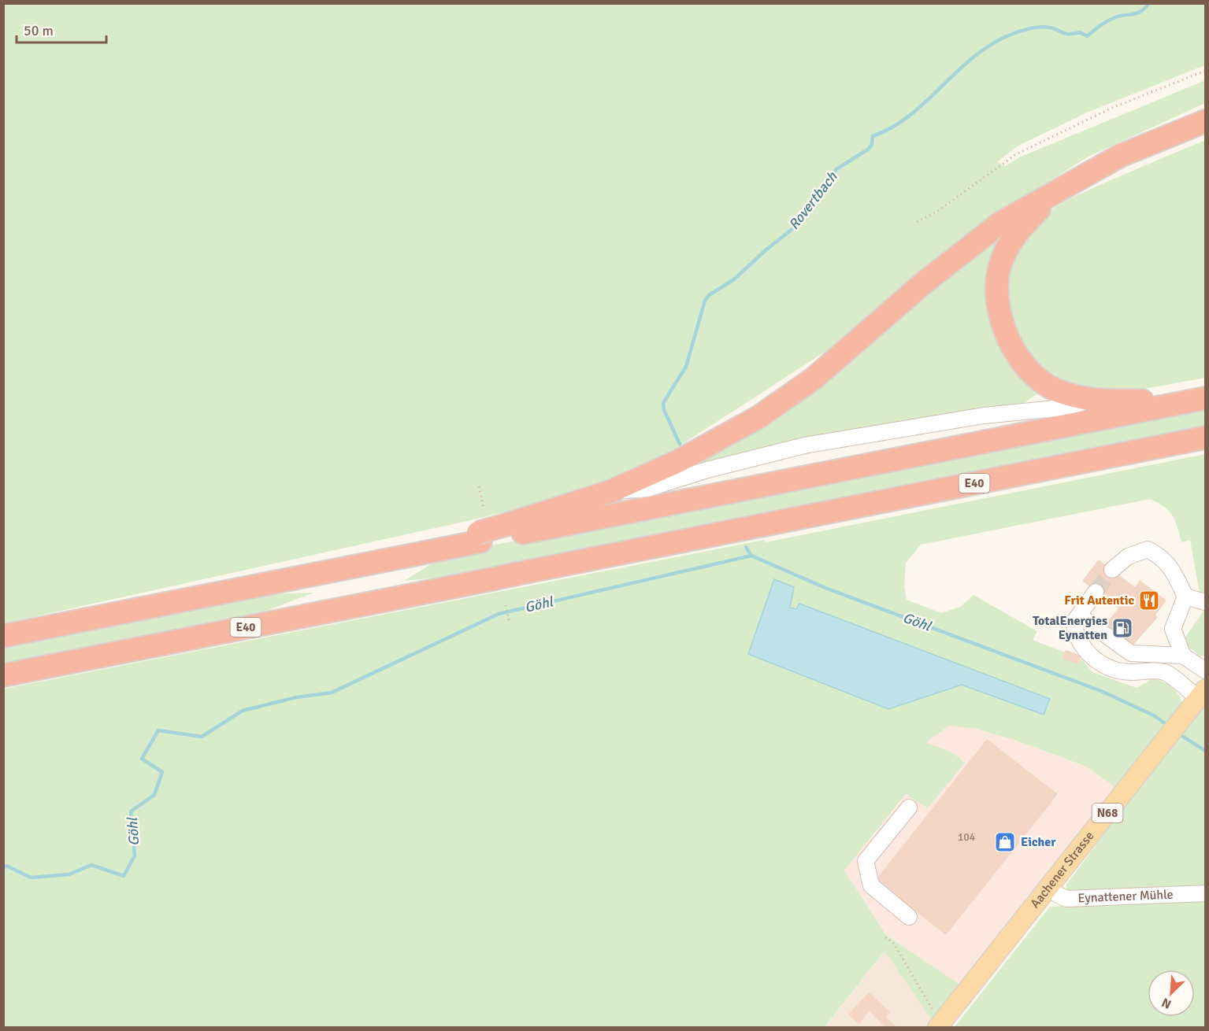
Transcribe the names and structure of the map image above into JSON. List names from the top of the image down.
{
  "streets": {
    "highway": ["E40"],
    "main road": ["N68", "Aachener Strasse"],
    "street": ["Eynattener Mühle"]
  },
  "crossings": [
    ["Aachener Strasse", "Eynattener Mühle"]
  ],
  "water": ["Rovertbach", "Göhl"],
  "places": {
    "restaurant": ["Frit Autentic"],
    "fuel station": ["TotalEnergies Eynatten"],
    "shop": ["Eicher"]
  },
  "house_numbers": ["104"],
  "scale_bar": "50 m",
  "north": "bottom left"
}
